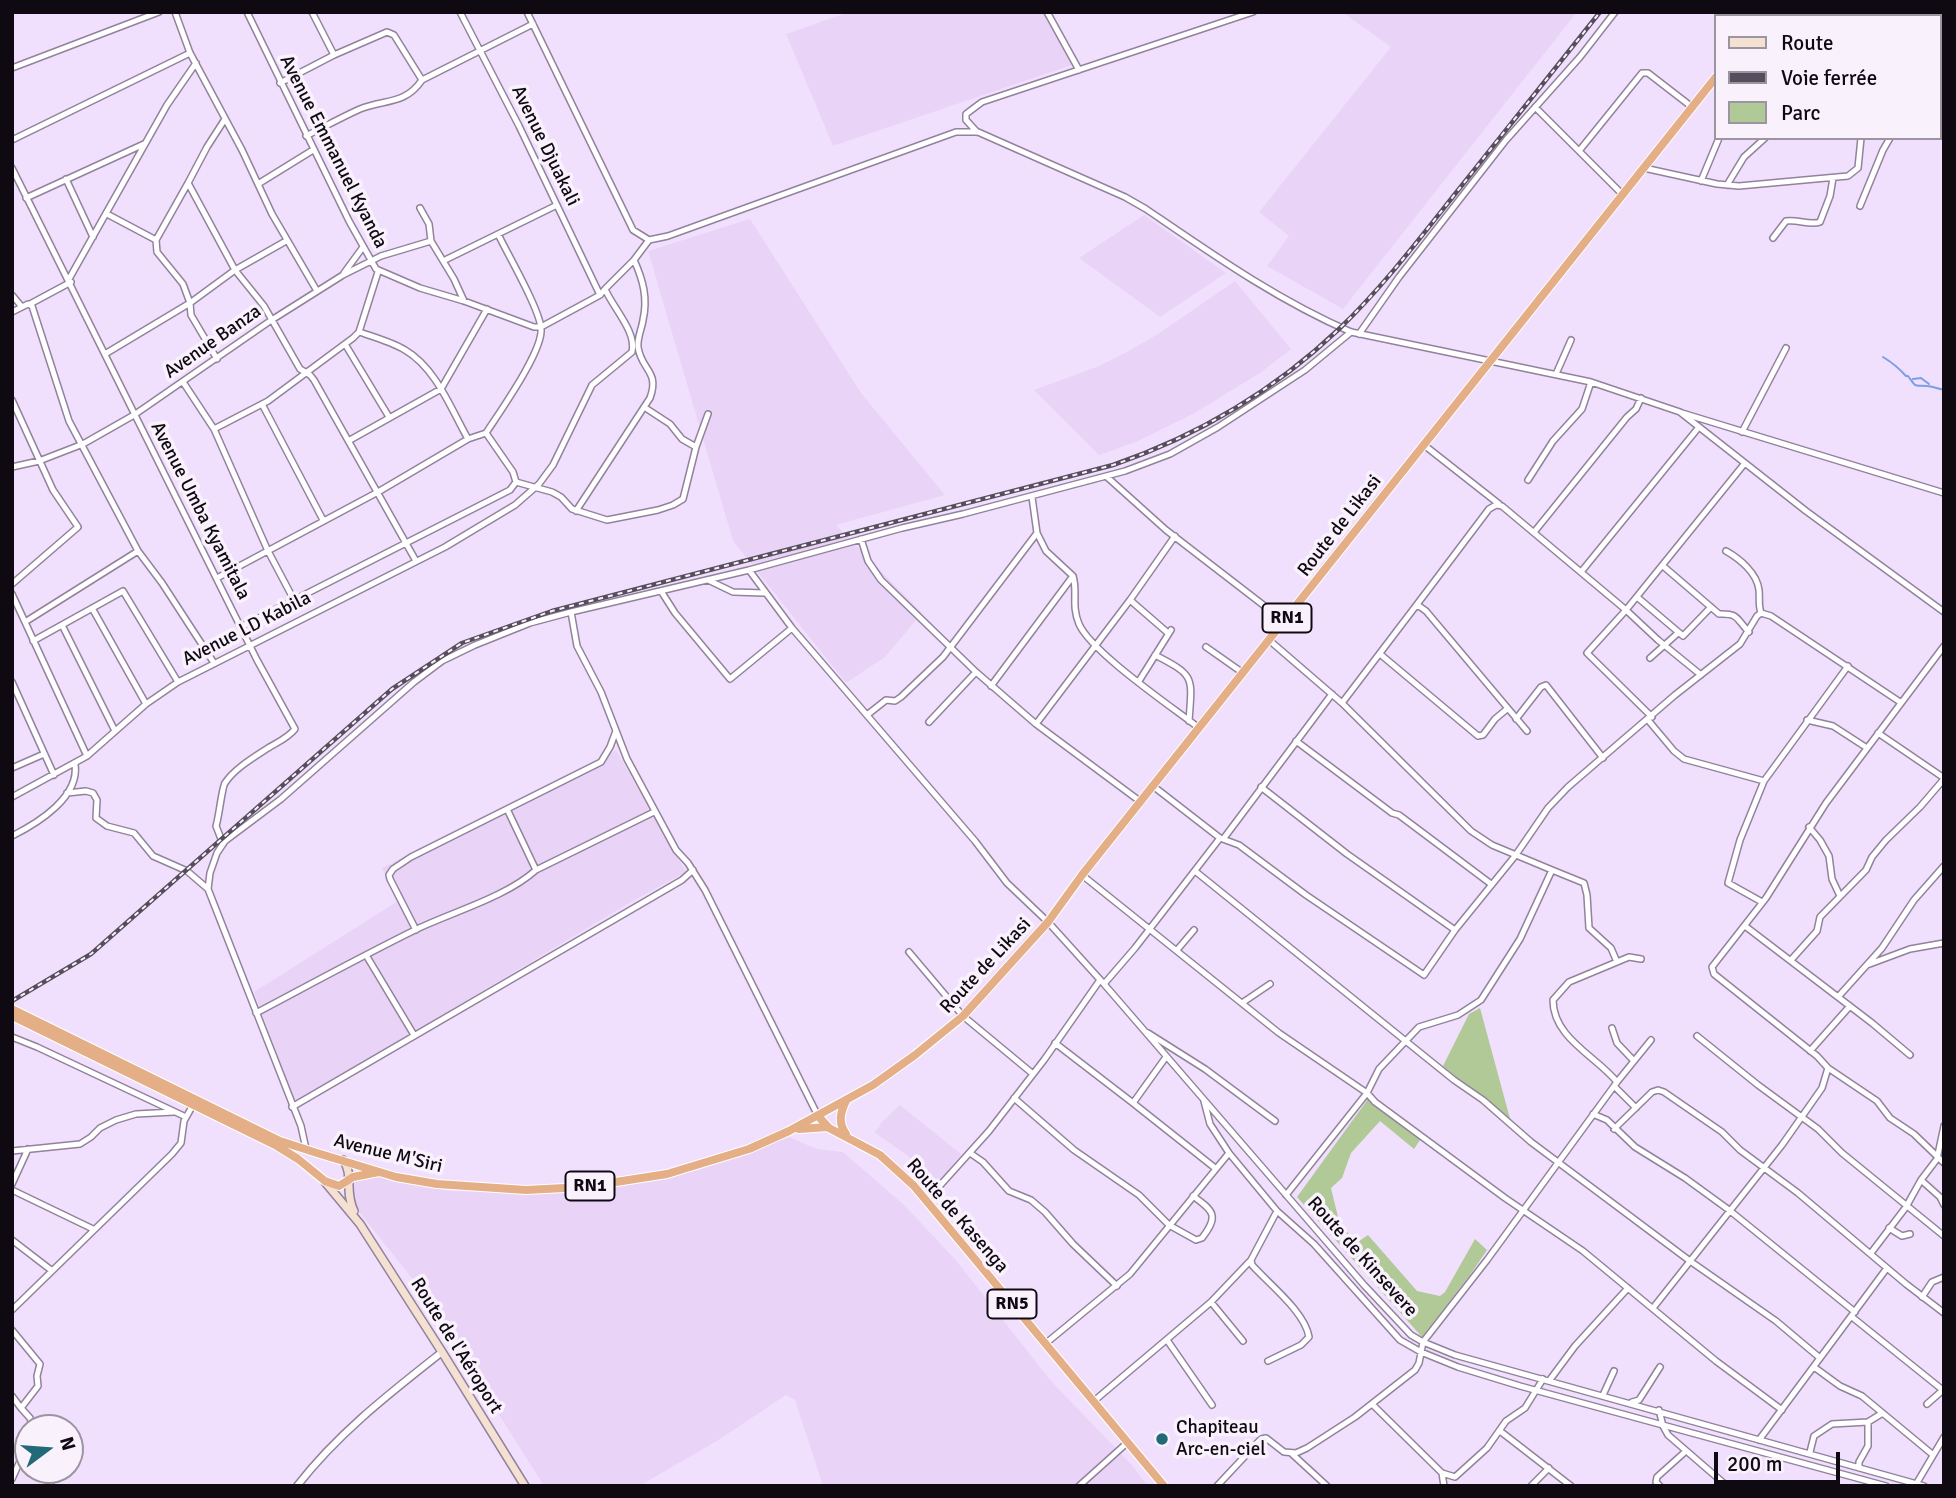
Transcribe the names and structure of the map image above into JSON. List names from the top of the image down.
{
  "streets": {
    "highway": [
      "Route de Likasi",
      "RN1",
      "Avenue M'Siri",
      "Route de Kasenga",
      "RN5"
    ],
    "main road": ["Route de l'Aéroport"],
    "street": [
      "Avenue Djuakali",
      "Avenue Emmanuel Kyanda",
      "Avenue Banza",
      "Avenue Umba Kyamitala",
      "Avenue LD Kabila",
      "Route de Kinsevere"
    ]
  },
  "crossings": [
    ["Avenue Emmanuel Kyanda", "Avenue Banza"],
    ["Avenue Banza", "Avenue Umba Kyamitala"],
    ["Avenue Umba Kyamitala", "Avenue LD Kabila"],
    ["Route de Likasi", "Avenue M'Siri"],
    ["Route de Likasi", "Route de Kasenga"],
    ["Route de Likasi", "Route de Kinsevere"],
    ["RN1", "Avenue M'Siri"],
    ["RN1", "Route de l'Aéroport"],
    ["Avenue M'Siri", "Route de Kasenga"],
    ["Avenue M'Siri", "Route de l'Aéroport"]
  ],
  "places": ["Chapiteau Arc-en-ciel"],
  "legend": ["Route", "Voie ferrée", "Parc"],
  "scale_bar": "200 m",
  "north": "right"
}
